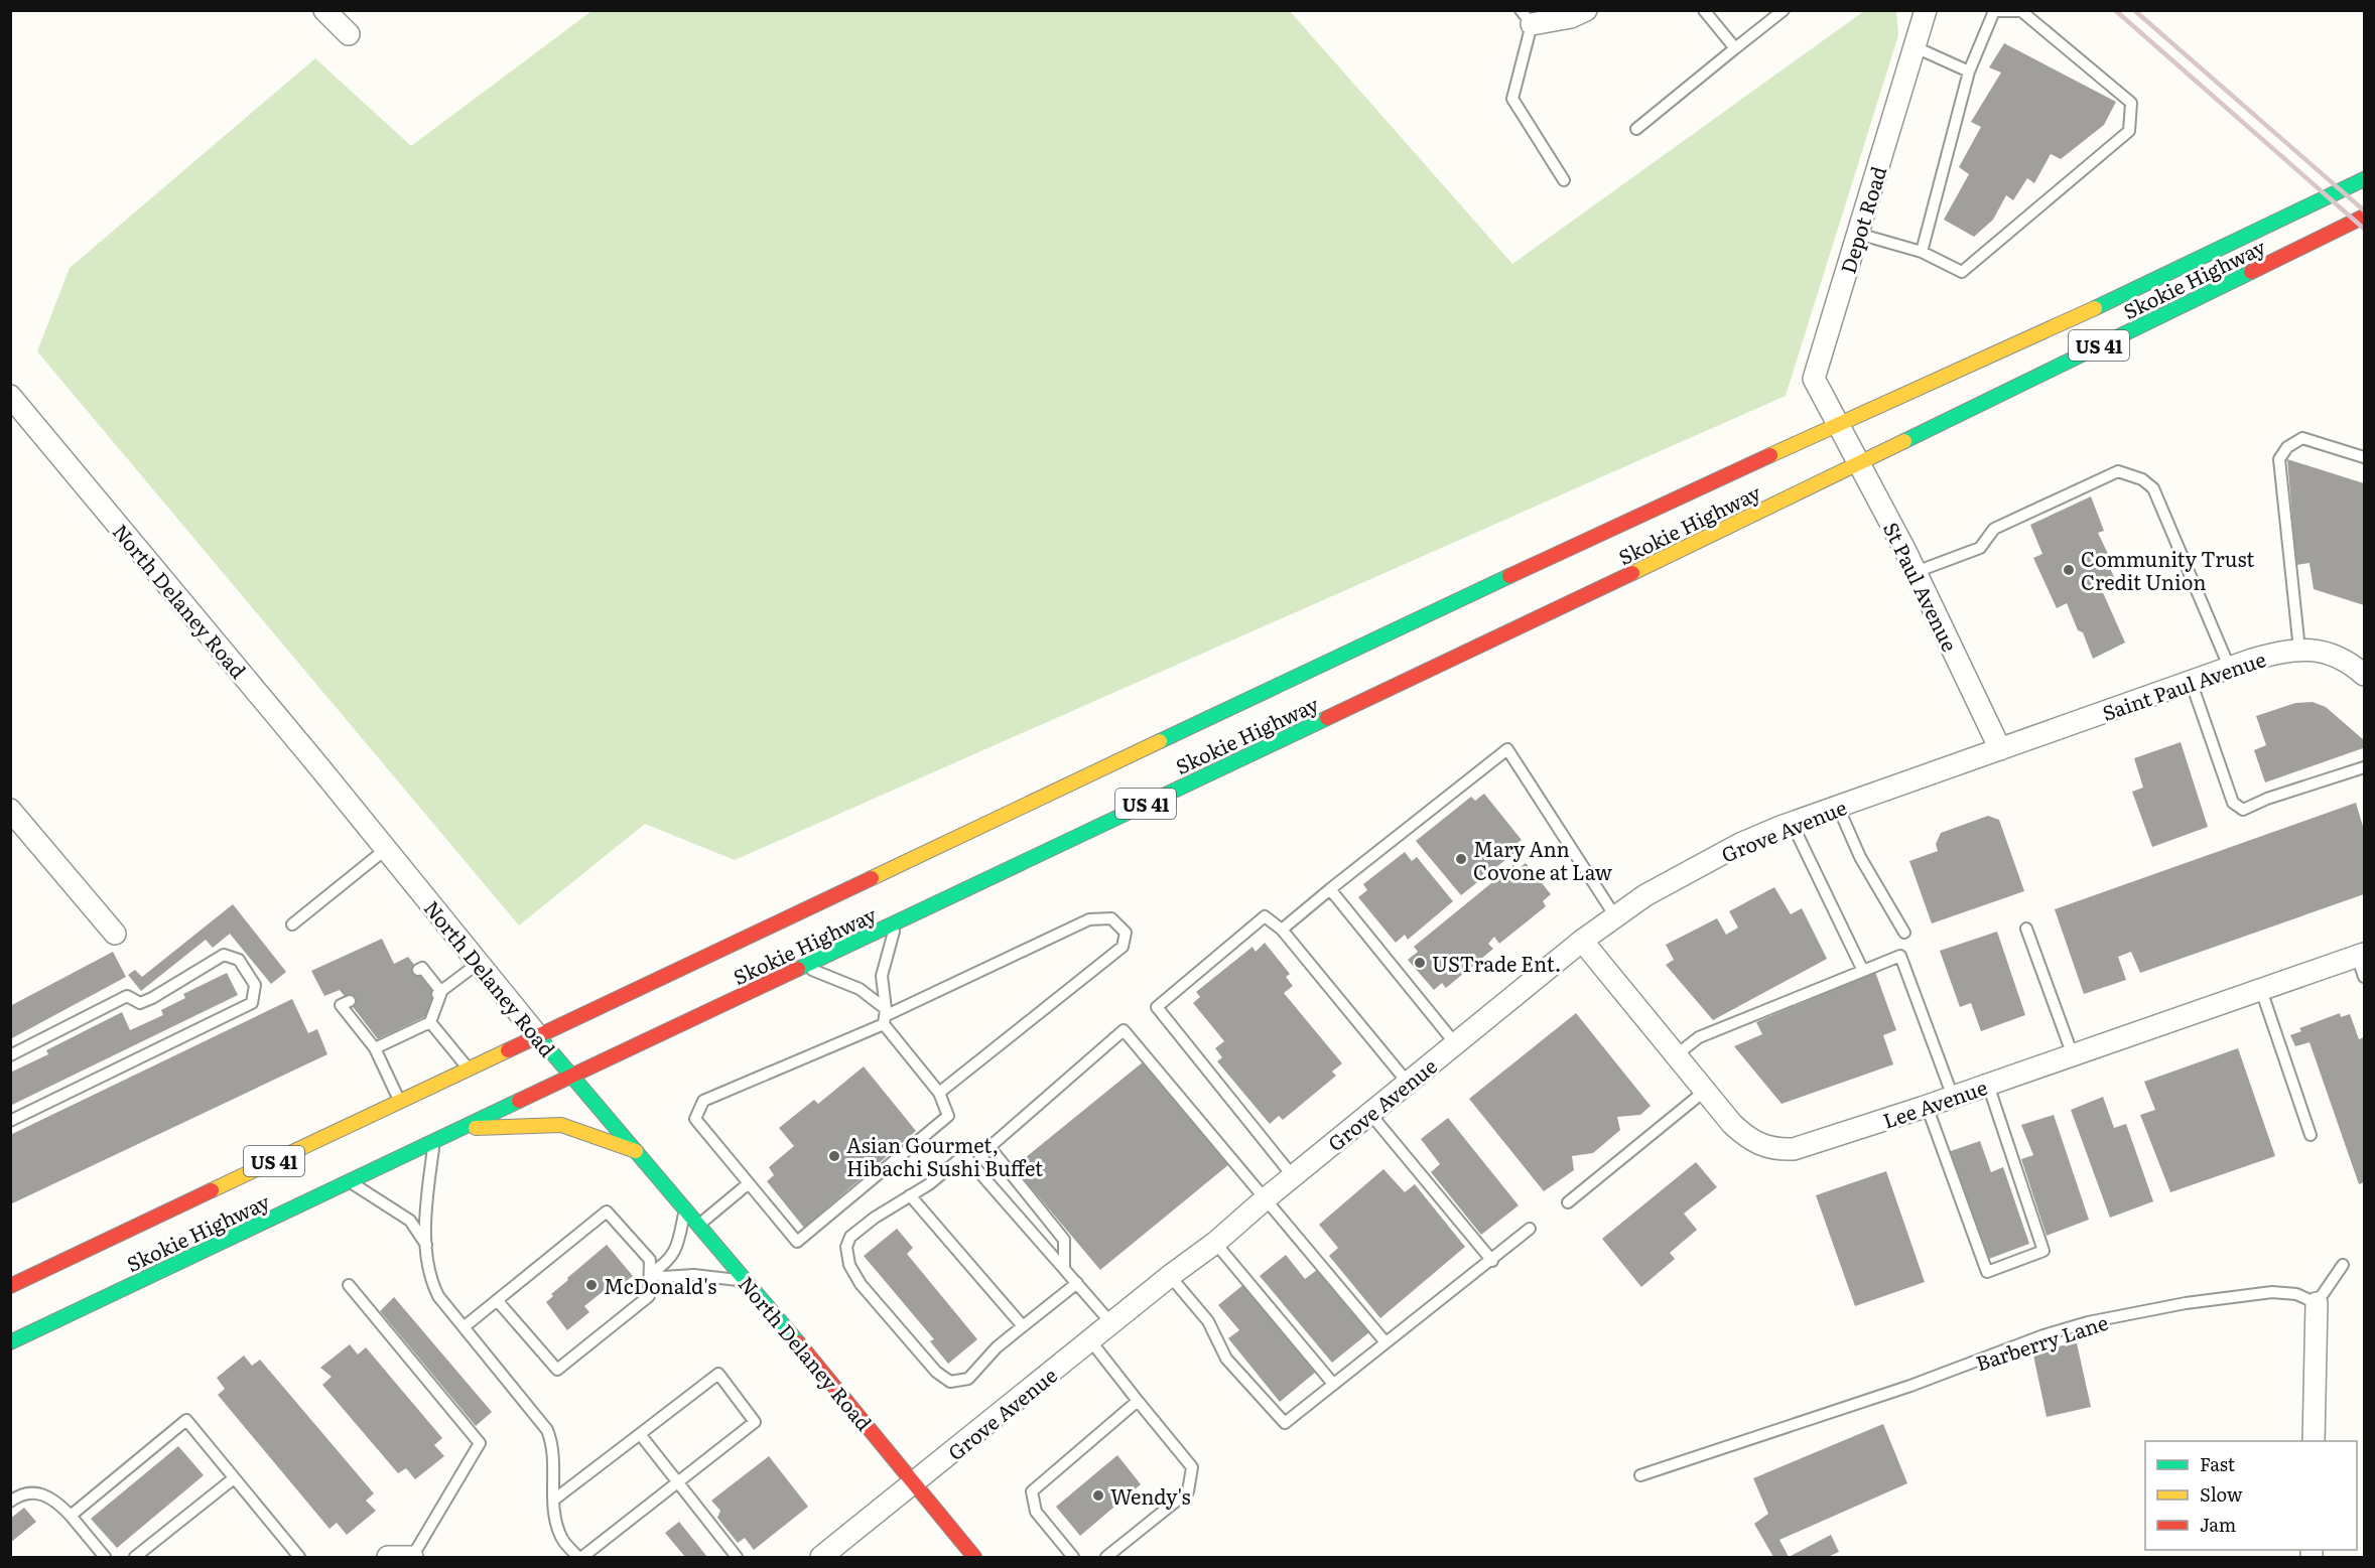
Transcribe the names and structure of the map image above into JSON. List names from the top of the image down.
{
  "streets": {
    "main road": ["Skokie Highway", "US 41", "North Delaney Road"],
    "street": [
      "Depot Road",
      "St Paul Avenue",
      "Saint Paul Avenue",
      "Grove Avenue",
      "Lee Avenue"
    ],
    "lane": ["Barberry Lane"]
  },
  "crossings": [
    ["Depot Road", "Skokie Highway"],
    ["Depot Road", "St Paul Avenue"],
    ["Skokie Highway", "St Paul Avenue"],
    ["Skokie Highway", "North Delaney Road"],
    ["St Paul Avenue", "Saint Paul Avenue"],
    ["St Paul Avenue", "Grove Avenue"],
    ["North Delaney Road", "Grove Avenue"],
    ["Saint Paul Avenue", "Grove Avenue"],
    ["Grove Avenue", "Lee Avenue"]
  ],
  "places": [
    "Community Trust Credit Union",
    "Mary Ann Covone at Law",
    "USTrade Ent.",
    "Asian Gourmet, Hibachi Sushi Buffet",
    "McDonald's",
    "Wendy's"
  ],
  "legend": ["Fast", "Slow", "Jam"]
}
